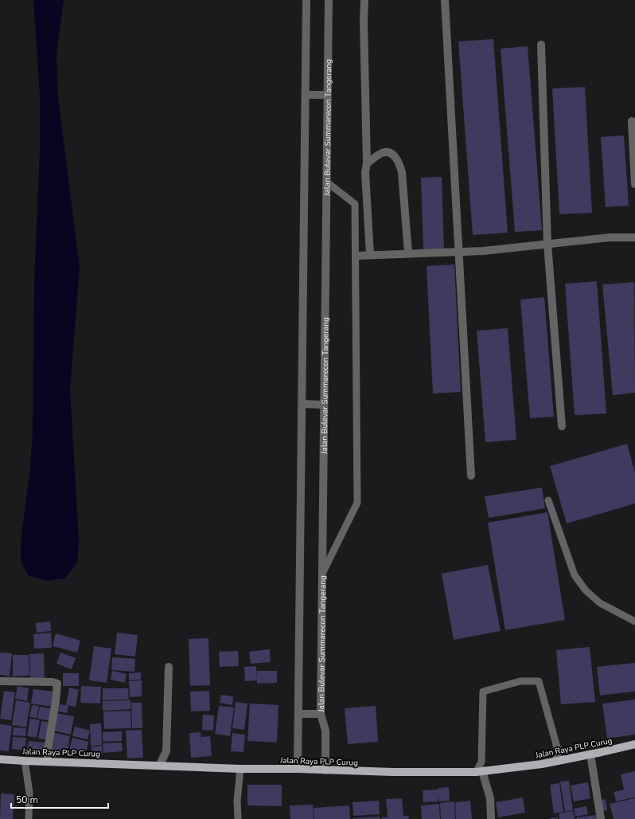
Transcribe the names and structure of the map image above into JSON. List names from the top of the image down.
{
  "streets": {
    "main road": ["Jalan Raya PLP Curug"],
    "street": ["Jalan Bulevar Summarecon Tangerang"]
  },
  "crossings": [
    ["Jalan Bulevar Summarecon Tangerang", "Jalan Raya PLP Curug"]
  ],
  "scale_bar": "50 m"
}
